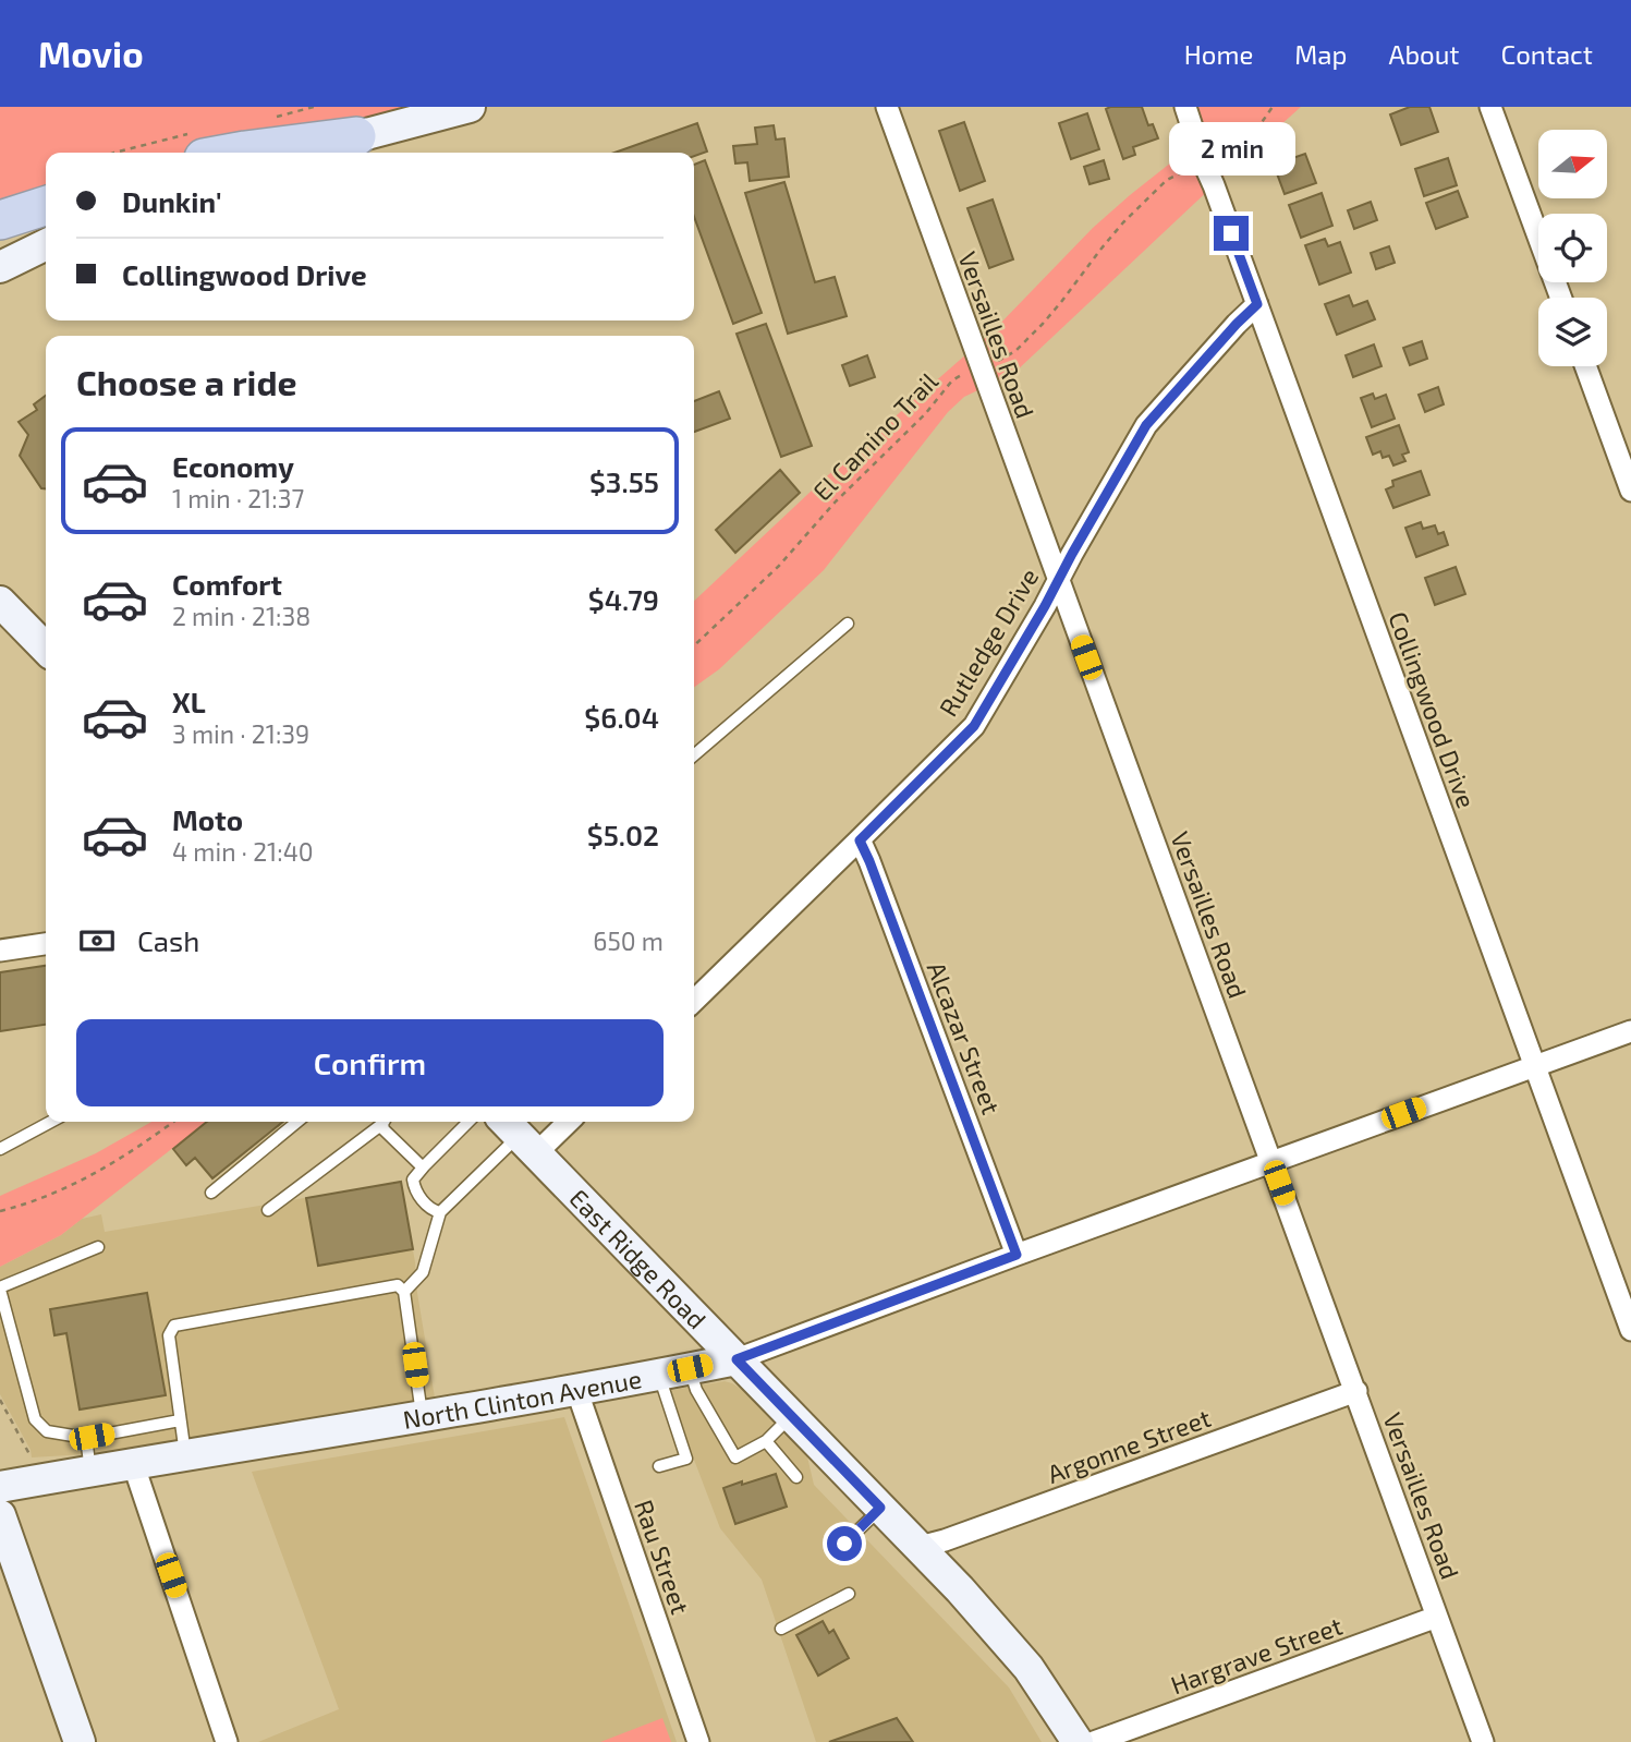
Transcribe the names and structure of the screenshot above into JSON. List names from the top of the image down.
{
  "streets": {
    "main road": ["East Ridge Road", "North Clinton Avenue"],
    "street": [
      "Versailles Road",
      "Rutledge Drive",
      "Collingwood Drive",
      "Alcazar Street",
      "Argonne Street",
      "Rau Street",
      "Hargrave Street"
    ],
    "path": ["El Camino Trail"]
  },
  "crossings": [
    ["Versailles Road", "El Camino Trail"],
    ["Versailles Road", "Rutledge Drive"],
    ["Versailles Road", "North Clinton Avenue"],
    ["Versailles Road", "Argonne Street"],
    ["Versailles Road", "Hargrave Street"],
    ["El Camino Trail", "Collingwood Drive"],
    ["Rutledge Drive", "Collingwood Drive"],
    ["Rutledge Drive", "Alcazar Street"],
    ["Collingwood Drive", "North Clinton Avenue"],
    ["Alcazar Street", "North Clinton Avenue"],
    ["East Ridge Road", "North Clinton Avenue"],
    ["East Ridge Road", "Argonne Street"],
    ["North Clinton Avenue", "Rau Street"]
  ],
  "north": "right",
  "page": {
    "header": "Movio",
    "nav": [
      "Home",
      "Map",
      "About",
      "Contact"
    ],
    "bubble": "2 min",
    "banner": ["Dunkin'", "Collingwood Drive"],
    "heading": "Choose a ride",
    "list": [
      {
        "name": "Economy",
        "note": "1 min · 21:37",
        "value": "$3.55"
      },
      {
        "name": "Comfort",
        "note": "2 min · 21:38",
        "value": "$4.79"
      },
      {
        "name": "XL",
        "note": "3 min · 21:39",
        "value": "$6.04"
      },
      {
        "name": "Moto",
        "note": "4 min · 21:40",
        "value": "$5.02"
      }
    ],
    "pay": ["Cash", "650 m"],
    "buttons": "Confirm"
  }
}
